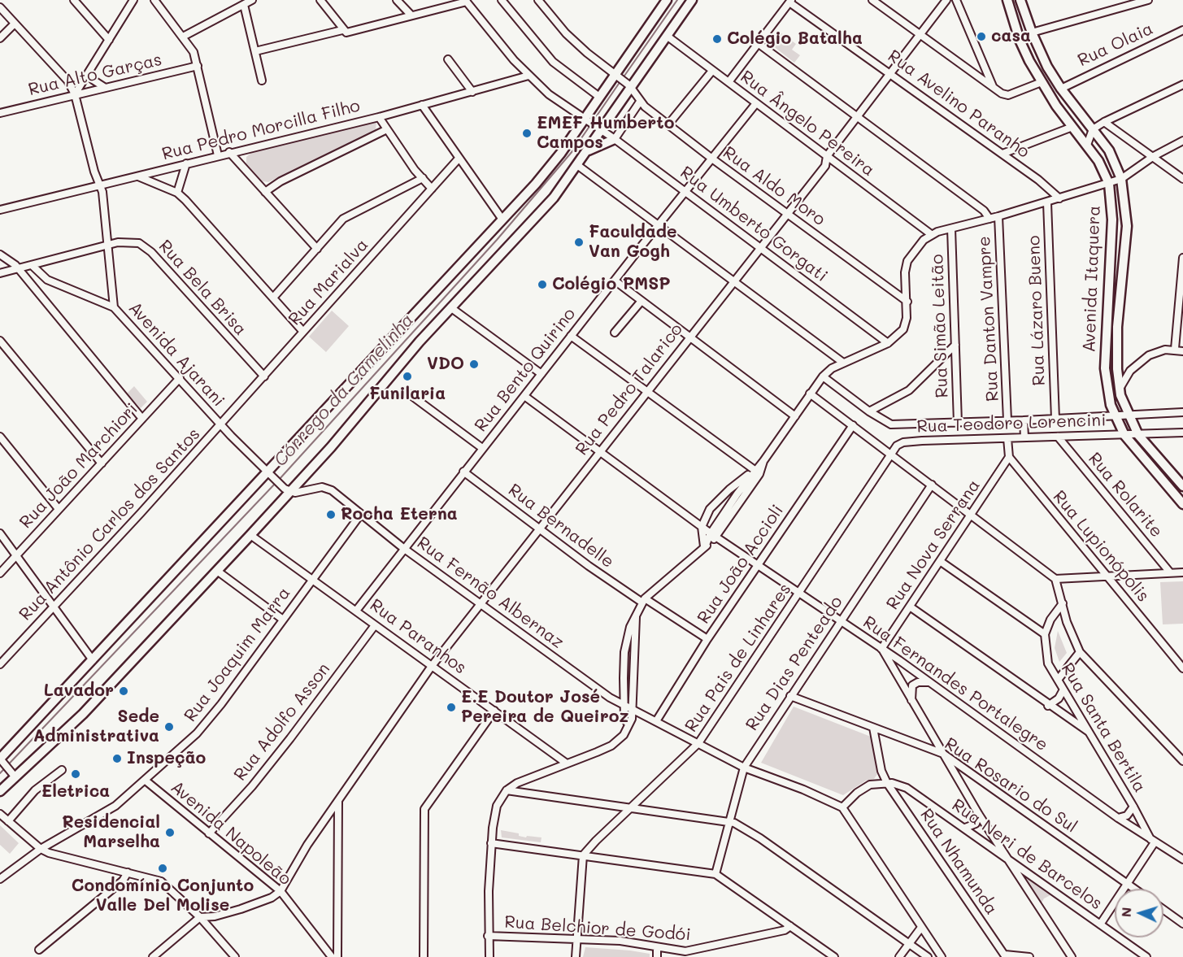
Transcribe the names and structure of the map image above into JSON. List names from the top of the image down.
{
  "streets": {
    "main road": ["Avenida Itaquera"],
    "street": [
      "Rua Olaia",
      "Rua Alto Garças",
      "Rua Avelino Paranho",
      "Rua Ângelo Pereira",
      "Rua Pedro Morcilla Filho",
      "Rua Aldo Moro",
      "Rua Umberto Gorgati",
      "Rua Marialva",
      "Rua Bela Brisa",
      "Rua Lázaro Bueno",
      "Rua Danton Vampre",
      "Rua Simão Leitão",
      "Avenida Ajarani",
      "Rua Bento Quirino",
      "Rua Pedro Talarico",
      "Rua Teodoro Lorencini",
      "Rua João Marchiori",
      "Rua Rolarite",
      "Rua Antônio Carlos dos Santos",
      "Rua Bernadelle",
      "Rua Nova Serrana",
      "Rua Lupionópolis",
      "Rua João Accioli",
      "Rua Fernão Albernaz",
      "Rua Paranhos",
      "Rua Joaquim Marra",
      "Rua Pais de Linhares",
      "Rua Dias Penteado",
      "Rua Fernandes Portalegre",
      "Rua Adolfo Asson",
      "Rua Santa Bertila",
      "Rua Rosario do Sul",
      "Avenida Napoleão",
      "Rua Neri de Barcelos",
      "Rua Nhamunda",
      "Rua Belchior de Godói"
    ]
  },
  "crossings": [
    ["Rua Olaia", "Avenida Itaquera"],
    ["Rua Alto Garças", "Avenida Ajarani"],
    ["Rua Avelino Paranho", "Rua Pedro Talarico"],
    ["Rua Ângelo Pereira", "Rua Bento Quirino"],
    ["Rua Ângelo Pereira", "Rua Pedro Talarico"],
    ["Rua Pedro Morcilla Filho", "Rua Umberto Gorgati"],
    ["Rua Pedro Morcilla Filho", "Avenida Ajarani"],
    ["Rua Aldo Moro", "Rua Bento Quirino"],
    ["Rua Aldo Moro", "Rua Pedro Talarico"],
    ["Rua Umberto Gorgati", "Rua Bento Quirino"],
    ["Rua Umberto Gorgati", "Rua Pedro Talarico"],
    ["Avenida Itaquera", "Rua Teodoro Lorencini"],
    ["Rua Marialva", "Rua Bela Brisa"],
    ["Rua Marialva", "Avenida Ajarani"],
    ["Rua Marialva", "Rua Antônio Carlos dos Santos"],
    ["Rua Bela Brisa", "Avenida Ajarani"],
    ["Rua Lázaro Bueno", "Rua Teodoro Lorencini"],
    ["Rua Danton Vampre", "Rua Teodoro Lorencini"],
    ["Rua Simão Leitão", "Rua Teodoro Lorencini"],
    ["Avenida Ajarani", "Rua João Marchiori"],
    ["Avenida Ajarani", "Rua Antônio Carlos dos Santos"],
    ["Avenida Ajarani", "Rua Fernão Albernaz"],
    ["Rua Bento Quirino", "Rua Bernadelle"],
    ["Rua Bento Quirino", "Rua Fernão Albernaz"],
    ["Rua Bento Quirino", "Rua Paranhos"],
    ["Rua Bento Quirino", "Rua Fernandes Portalegre"],
    ["Rua Pedro Talarico", "Rua Bernadelle"],
    ["Rua Pedro Talarico", "Rua Fernão Albernaz"],
    ["Rua Pedro Talarico", "Rua Paranhos"],
    ["Rua Pedro Talarico", "Rua Fernandes Portalegre"],
    ["Rua Pedro Talarico", "Avenida Napoleão"],
    ["Rua Teodoro Lorencini", "Rua Rolarite"],
    ["Rua Teodoro Lorencini", "Rua Pais de Linhares"],
    ["Rua Bernadelle", "Rua João Accioli"],
    ["Rua Nova Serrana", "Rua Lupionópolis"],
    ["Rua Nova Serrana", "Rua Fernandes Portalegre"],
    ["Rua João Accioli", "Rua Fernão Albernaz"],
    ["Rua João Accioli", "Rua Fernandes Portalegre"],
    ["Rua Fernão Albernaz", "Rua Joaquim Marra"],
    ["Rua Fernão Albernaz", "Rua Pais de Linhares"],
    ["Rua Fernão Albernaz", "Rua Dias Penteado"],
    ["Rua Paranhos", "Rua Joaquim Marra"],
    ["Rua Paranhos", "Rua Adolfo Asson"],
    ["Rua Joaquim Marra", "Avenida Napoleão"],
    ["Rua Pais de Linhares", "Rua Fernandes Portalegre"],
    ["Rua Dias Penteado", "Rua Fernandes Portalegre"],
    ["Rua Dias Penteado", "Rua Rosario do Sul"],
    ["Rua Fernandes Portalegre", "Rua Santa Bertila"],
    ["Rua Adolfo Asson", "Avenida Napoleão"],
    ["Rua Rosario do Sul", "Rua Nhamunda"],
    ["Rua Neri de Barcelos", "Rua Nhamunda"]
  ],
  "water": ["Córrego da Gamelinha"],
  "places": [
    "casa",
    "Colégio Batalha",
    "EMEF Humberto Campos",
    "Faculdade Van Gogh",
    "Colégio PMSP",
    "VDO",
    "Funilaria",
    "Rocha Eterna",
    "Lavador",
    "E.E Doutor José Pereira de Queiroz",
    "Sede Administrativa",
    "Inspeção",
    "Eletrica",
    "Residencial Marselha",
    "Condomínio Conjunto Valle Del Molise"
  ],
  "north": "left"
}
